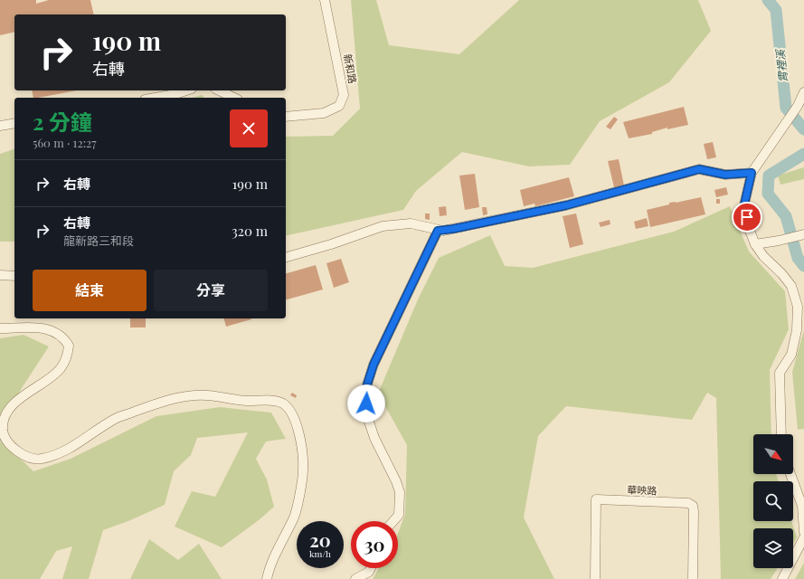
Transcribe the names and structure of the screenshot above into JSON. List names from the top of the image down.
{
  "streets": {
    "street": ["新和路", "華映路"]
  },
  "water": ["霄裡溪"],
  "north": "bottom right",
  "page": {
    "turn": ["190 m", "右轉"],
    "heading": ["2 分鐘", "560 m · 12:27"],
    "list": [
      {
        "name": "右轉",
        "value": "190 m"
      },
      {
        "name": "右轉",
        "note": "龍新路三和段",
        "value": "320 m"
      }
    ],
    "buttons": ["結束", "分享"],
    "speed": "20 km/h",
    "limit": "30"
  }
}
